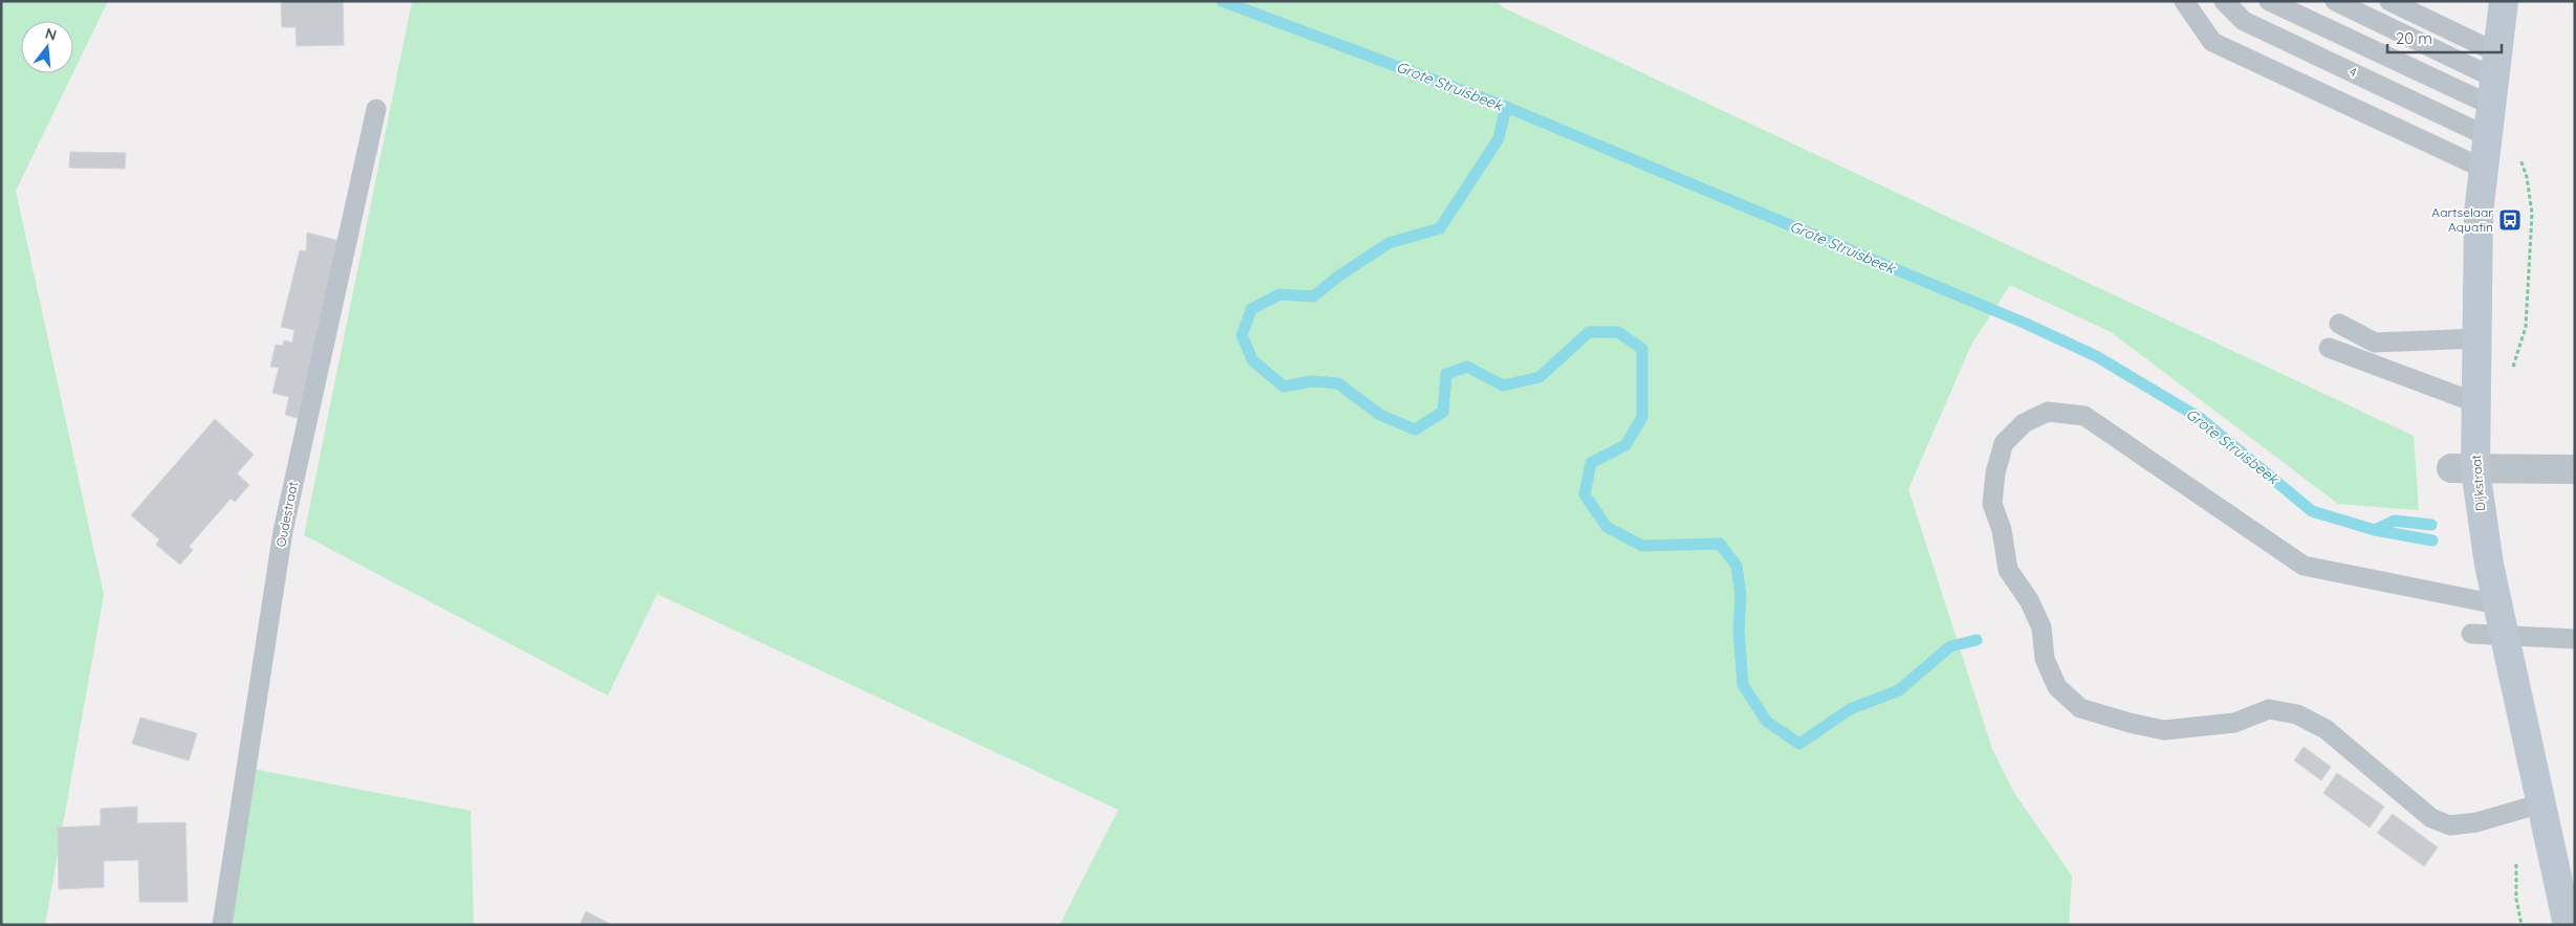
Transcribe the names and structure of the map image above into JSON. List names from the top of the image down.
{
  "streets": {
    "street": ["Dijkstraat"],
    "lane": ["4", "Oudestraat"]
  },
  "crossings": [
    ["4", "Dijkstraat"]
  ],
  "water": ["Grote Struisbeek"],
  "places": {
    "bus stop": ["Aartselaar Aquafin"]
  },
  "scale_bar": "20 m",
  "north": "top"
}
